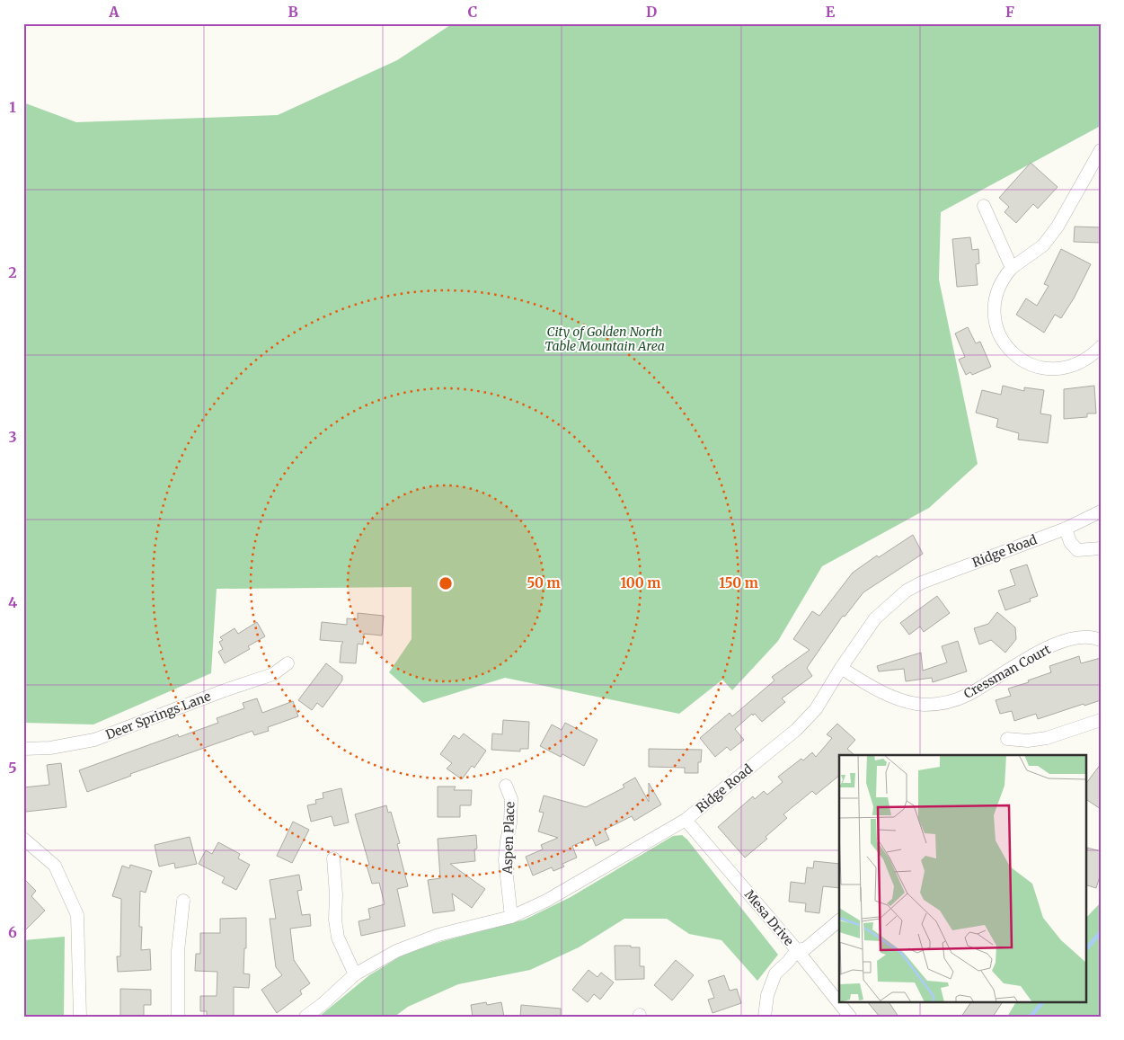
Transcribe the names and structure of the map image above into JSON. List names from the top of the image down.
{
  "streets": {
    "street": [
      "Ridge Road",
      "Cressman Court",
      "Deer Springs Lane",
      "Aspen Place",
      "Mesa Drive"
    ]
  },
  "crossings": [
    ["Ridge Road", "Cressman Court"],
    ["Ridge Road", "Aspen Place"],
    ["Ridge Road", "Mesa Drive"]
  ],
  "parks": ["City of Golden North Table Mountain Area"],
  "grid": {
    "columns": [
      "A",
      "B",
      "C",
      "D",
      "E",
      "F"
    ],
    "rows": [
      "1",
      "2",
      "3",
      "4",
      "5",
      "6"
    ]
  },
  "rings": ["50 m", "100 m", "150 m"]
}
